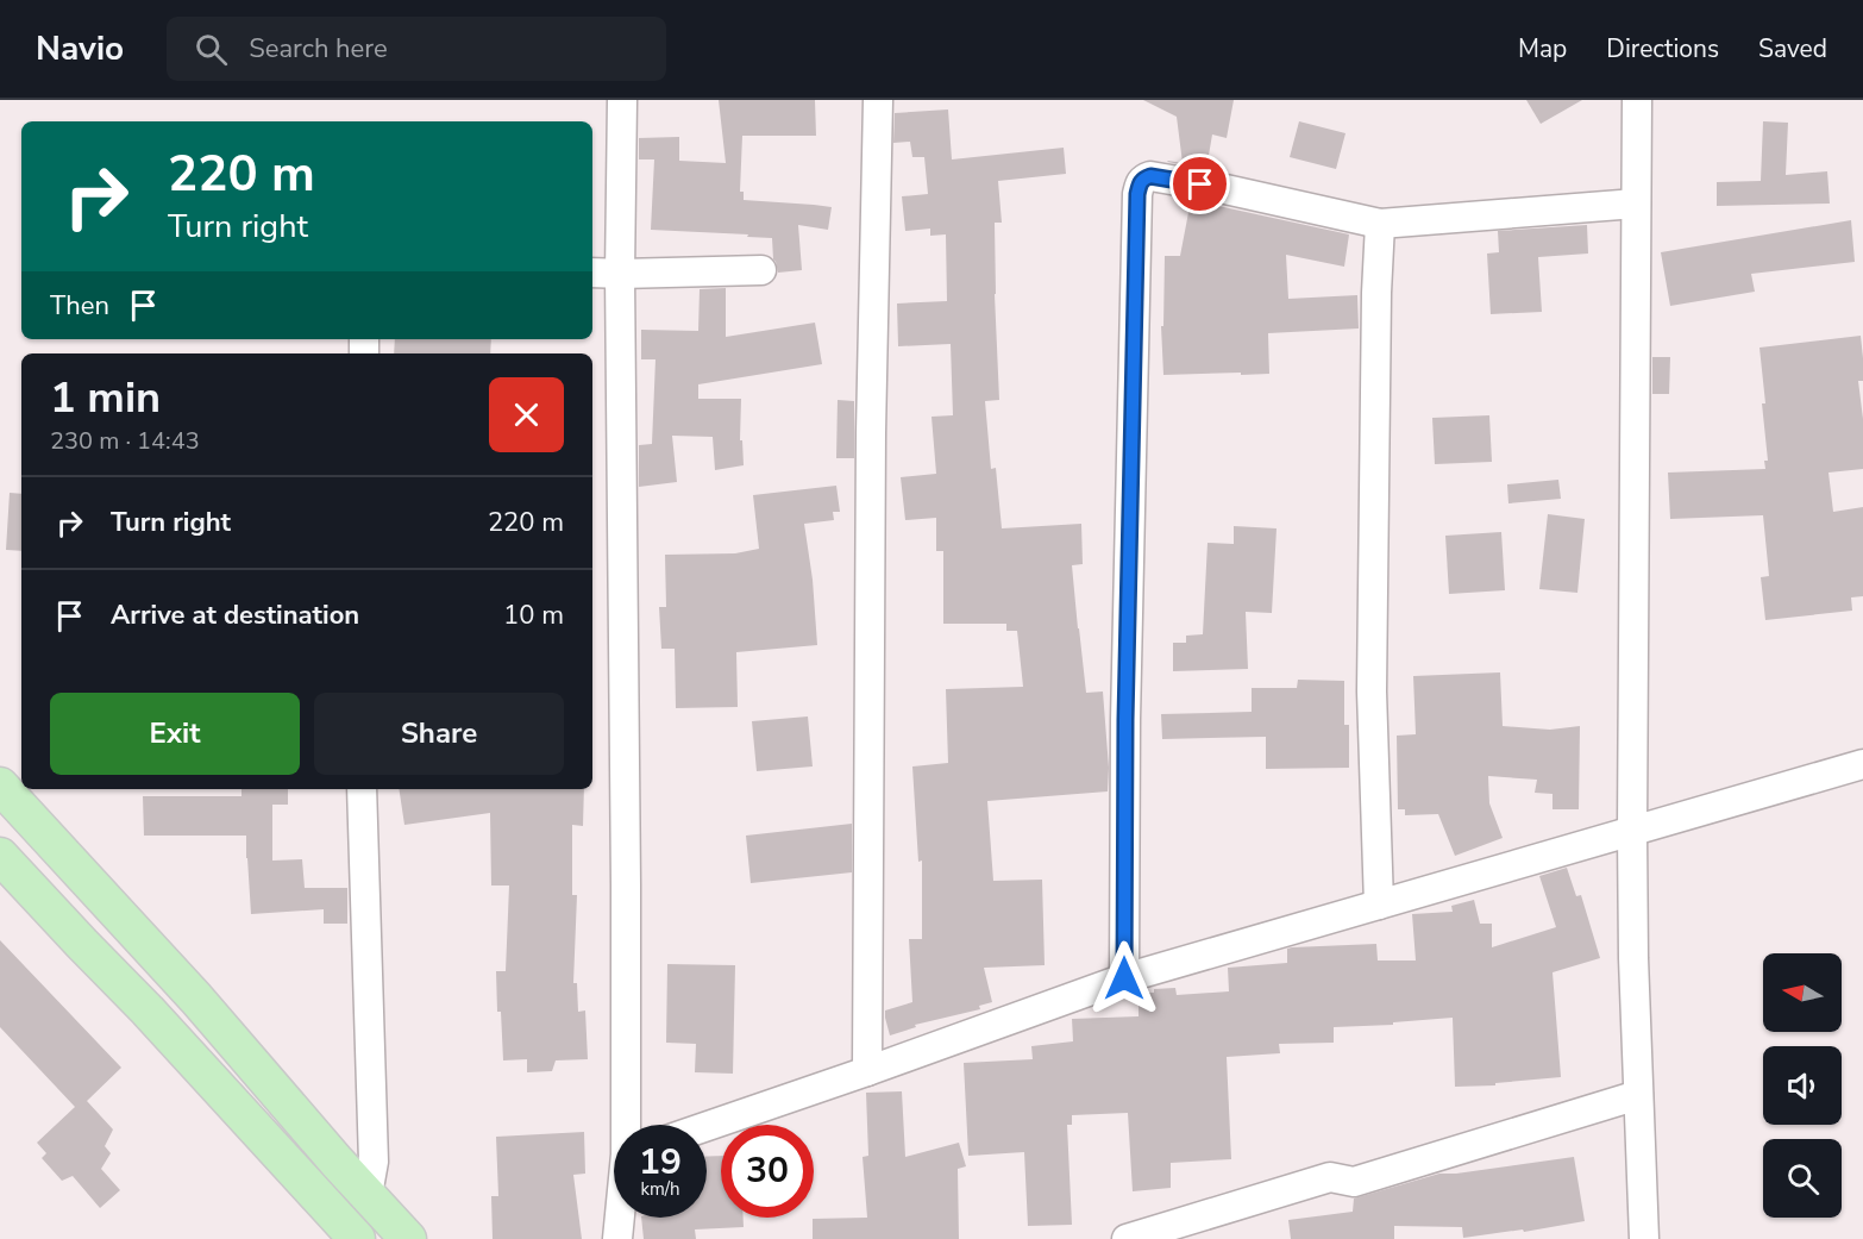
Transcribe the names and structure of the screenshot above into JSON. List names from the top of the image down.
{
  "north": "left",
  "page": {
    "header": "Navio",
    "search": "Search here",
    "nav": ["Map", "Directions", "Saved"],
    "turn": ["220 m", "Turn right"],
    "then": "Then",
    "heading": ["1 min", "230 m · 14:43"],
    "list": [
      {
        "name": "Turn right",
        "value": "220 m"
      },
      {
        "name": "Arrive at destination",
        "value": "10 m"
      }
    ],
    "buttons": ["Exit", "Share"],
    "speed": "19 km/h",
    "limit": "30"
  }
}
